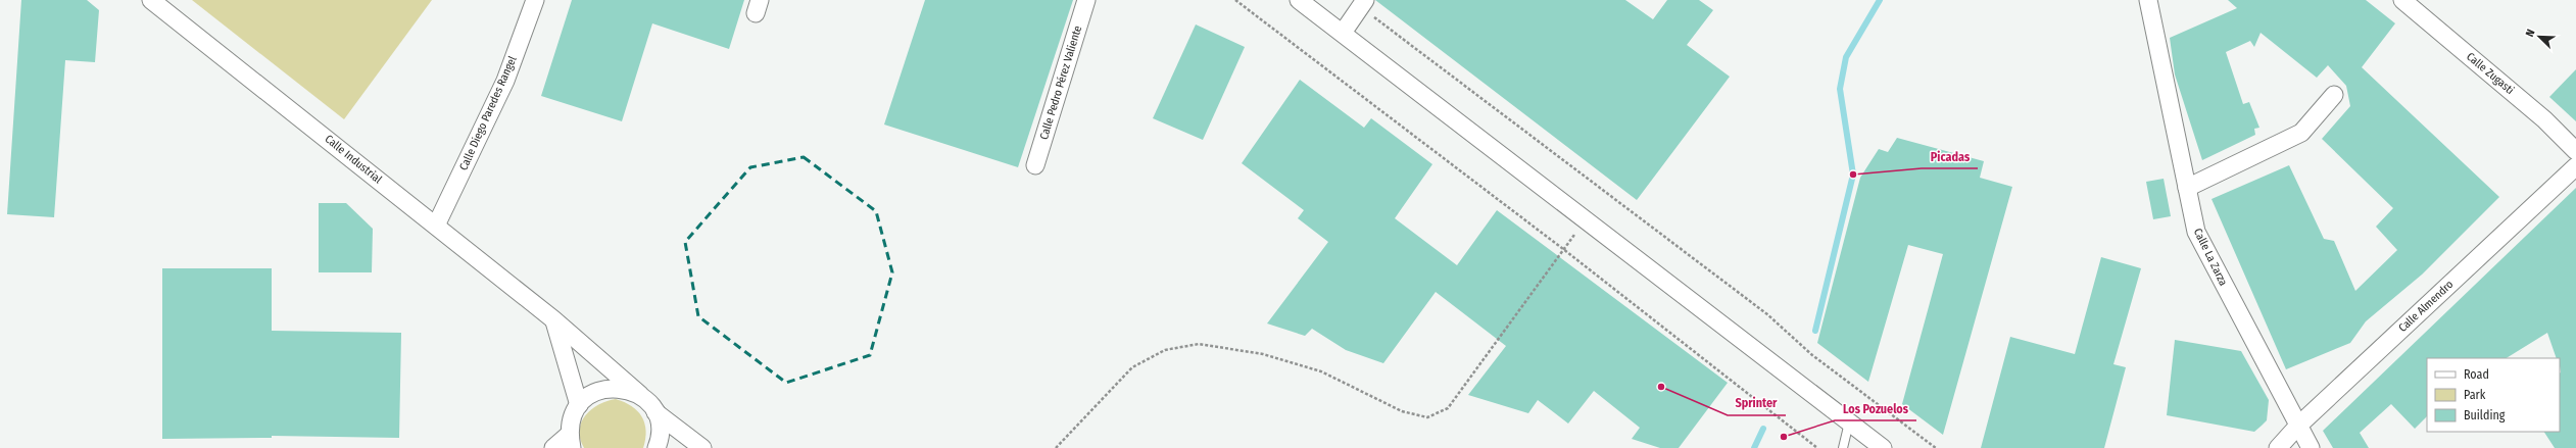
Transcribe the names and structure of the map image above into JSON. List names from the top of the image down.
{
  "streets": {
    "street": [
      "Calle Zugasti",
      "Calle Pedro Pérez Valiente",
      "Calle Diego Paredes Rangel",
      "Calle Industrial",
      "Calle La Zarza",
      "Calle Almendro"
    ]
  },
  "crossings": [
    ["Calle Diego Paredes Rangel", "Calle Industrial"],
    ["Calle La Zarza", "Calle Almendro"]
  ],
  "places": ["Picadas", "Sprinter", "Los Pozuelos"],
  "legend": ["Road", "Park", "Building"],
  "north": "top left"
}
